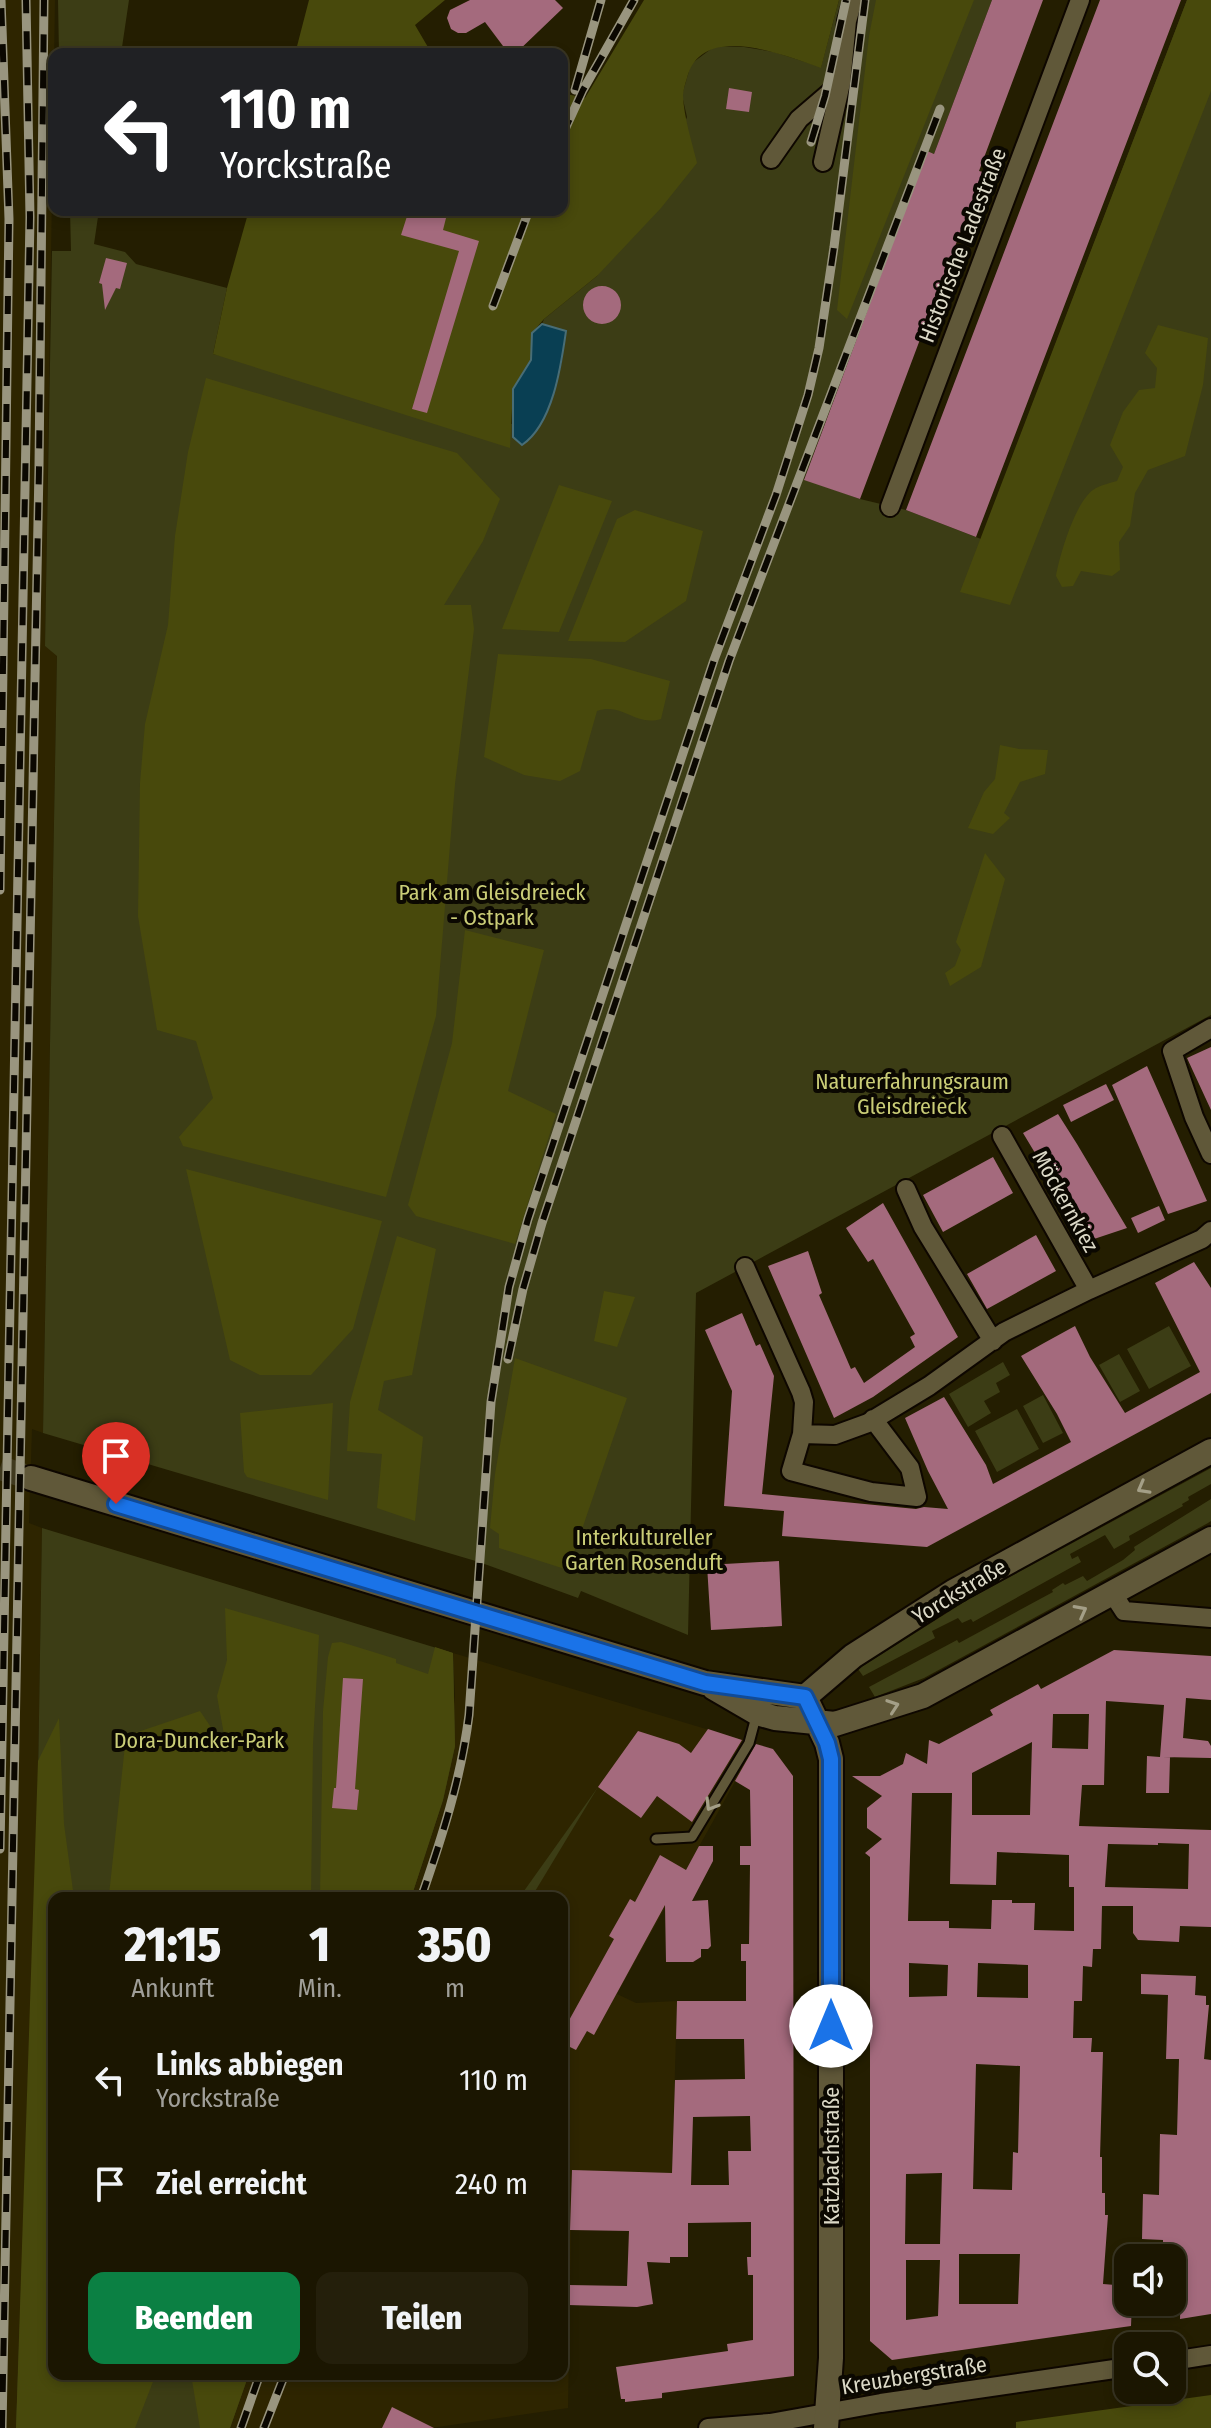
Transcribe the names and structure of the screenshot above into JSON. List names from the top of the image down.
{
  "streets": {
    "main road": ["Yorckstraße", "Katzbachstraße"],
    "street": ["Historische Ladestraße", "Möckernkiez", "Kreuzbergstraße"]
  },
  "crossings": [
    ["Yorckstraße", "Katzbachstraße"],
    ["Katzbachstraße", "Kreuzbergstraße"]
  ],
  "parks": [
    "Park am Gleisdreieck - Ostpark",
    "Naturerfahrungsraum Gleisdreieck",
    "Interkultureller Garten Rosenduft",
    "Dora-Duncker-Park"
  ],
  "page": {
    "turn": ["110 m", "Yorckstraße"],
    "eta": [
      "21:15",
      "Ankunft",
      "1",
      "Min.",
      "350",
      "m"
    ],
    "list": [
      {
        "name": "Links abbiegen",
        "note": "Yorckstraße",
        "value": "110 m"
      },
      {
        "name": "Ziel erreicht",
        "value": "240 m"
      }
    ],
    "buttons": ["Beenden", "Teilen"]
  }
}
